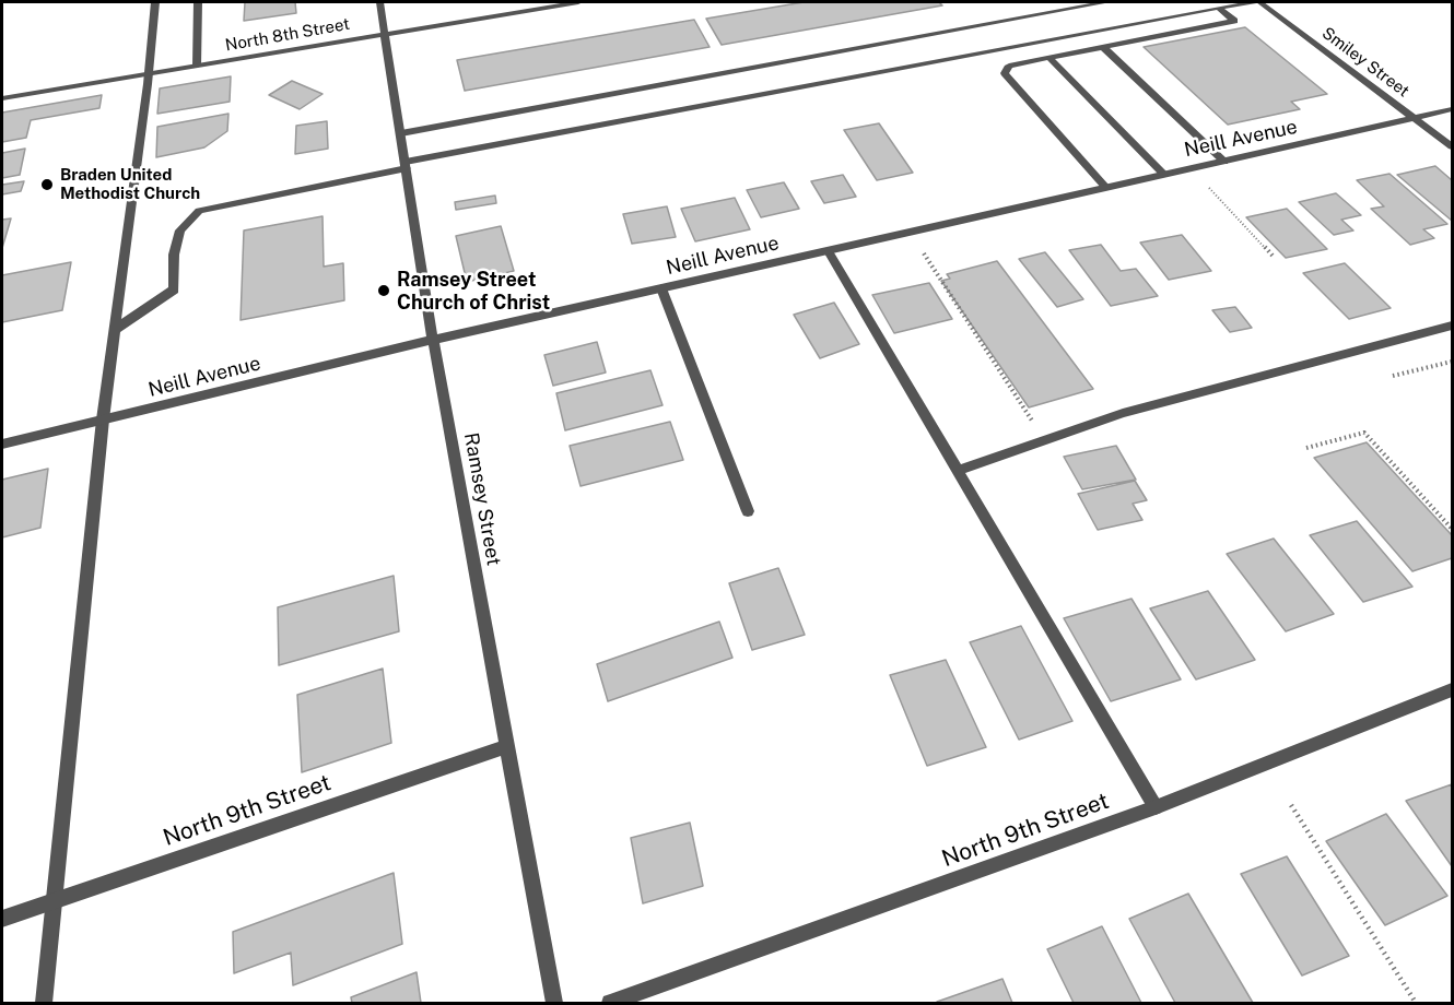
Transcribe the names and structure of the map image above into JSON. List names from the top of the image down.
{
  "streets": {
    "street": [
      "North 8th Street",
      "Smiley Street",
      "Neill Avenue",
      "Ramsey Street",
      "North 9th Street"
    ]
  },
  "crossings": [
    ["North 8th Street", "Ramsey Street"],
    ["Smiley Street", "Neill Avenue"],
    ["Neill Avenue", "Ramsey Street"],
    ["Ramsey Street", "North 9th Street"]
  ],
  "places": ["Braden United Methodist Church", "Ramsey Street Church of Christ"]
}
